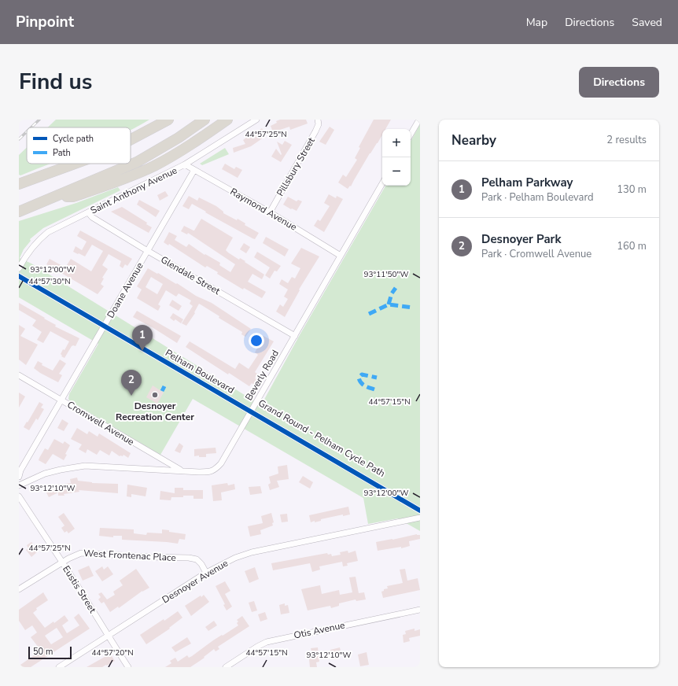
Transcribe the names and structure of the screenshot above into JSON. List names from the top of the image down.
{
  "streets": {
    "street": [
      "Pillsbury Street",
      "Saint Anthony Avenue",
      "Raymond Avenue",
      "Glendale Street",
      "Doane Avenue",
      "Pelham Boulevard",
      "Beverly Road",
      "Cromwell Avenue",
      "West Frontenac Place",
      "Desnoyer Avenue",
      "Eustis Street",
      "Otis Avenue"
    ]
  },
  "crossings": [
    ["Pillsbury Street", "Raymond Avenue"],
    ["Saint Anthony Avenue", "Raymond Avenue"],
    ["Saint Anthony Avenue", "Glendale Street"],
    ["Raymond Avenue", "Doane Avenue"],
    ["Raymond Avenue", "Beverly Road"],
    ["Glendale Street", "Doane Avenue"],
    ["Glendale Street", "Beverly Road"],
    ["Doane Avenue", "Pelham Boulevard"],
    ["Doane Avenue", "Cromwell Avenue"],
    ["Pelham Boulevard", "Beverly Road"],
    ["Beverly Road", "Cromwell Avenue"],
    ["West Frontenac Place", "Desnoyer Avenue"],
    ["West Frontenac Place", "Eustis Street"],
    ["Desnoyer Avenue", "Eustis Street"]
  ],
  "places": ["Desnoyer Recreation Center"],
  "legend": ["Cycle path", "Path"],
  "scale_bar": "50 m",
  "page": {
    "header": "Pinpoint",
    "nav": ["Map", "Directions", "Saved"],
    "title": "Find us",
    "buttons": "Directions",
    "heading": ["Nearby", "2 results"],
    "map_buttons": ["+", "−"],
    "list": [
      {
        "mark": "1",
        "name": "Pelham Parkway",
        "note": "Park · Pelham Boulevard",
        "value": "130 m"
      },
      {
        "mark": "2",
        "name": "Desnoyer Park",
        "note": "Park · Cromwell Avenue",
        "value": "160 m"
      }
    ],
    "pins": ["1", "2"],
    "scale": "50 m"
  },
  "coordinates": [
    "44°57'25\"N",
    "93°12'00\"W",
    "93°11'50\"W",
    "44°57'30\"N",
    "44°57'15\"N",
    "93°12'10\"W",
    "44°57'20\"N"
  ]
}
